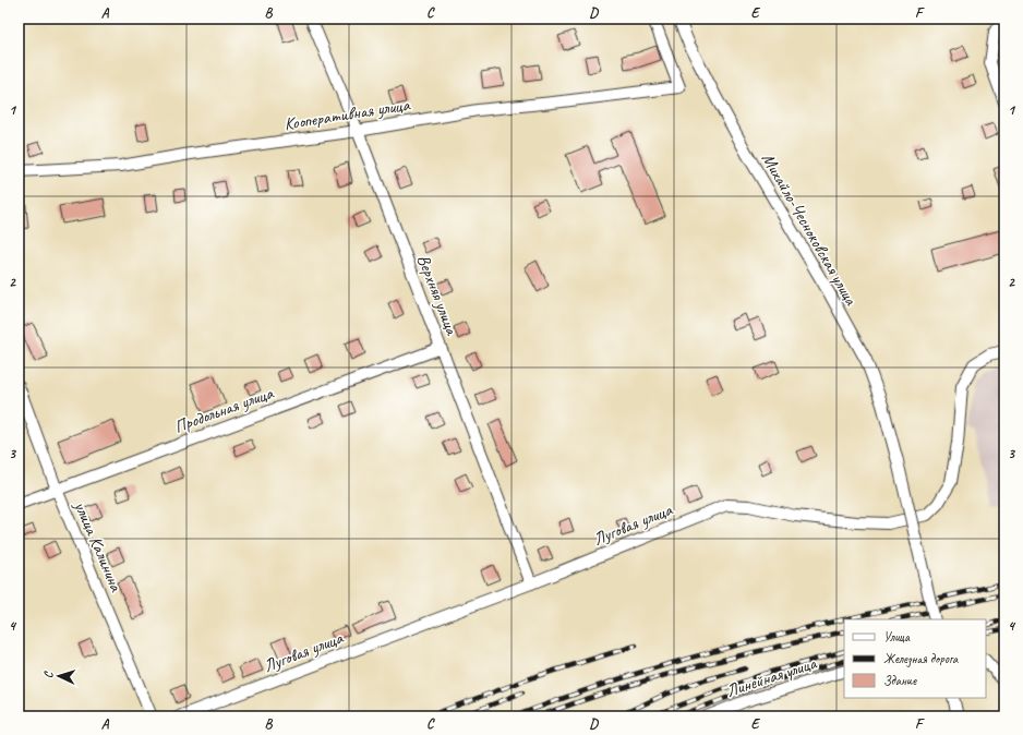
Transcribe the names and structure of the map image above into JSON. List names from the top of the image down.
{
  "streets": {
    "street": [
      "Кооперативная улица",
      "Михайло-Чесноковская улица",
      "Верхняя улица",
      "Продольная улица",
      "Луговая улица",
      "улица Калинина",
      "Линейная улица"
    ]
  },
  "crossings": [
    ["Кооперативная улица", "Верхняя улица"],
    ["Верхняя улица", "Продольная улица"],
    ["Верхняя улица", "Луговая улица"],
    ["Продольная улица", "улица Калинина"]
  ],
  "legend": ["Улица", "Железная дорога", "Здание"],
  "north": "left",
  "grid": {
    "columns": [
      "A",
      "B",
      "C",
      "D",
      "E",
      "F"
    ],
    "rows": [
      "1",
      "2",
      "3",
      "4"
    ]
  }
}
